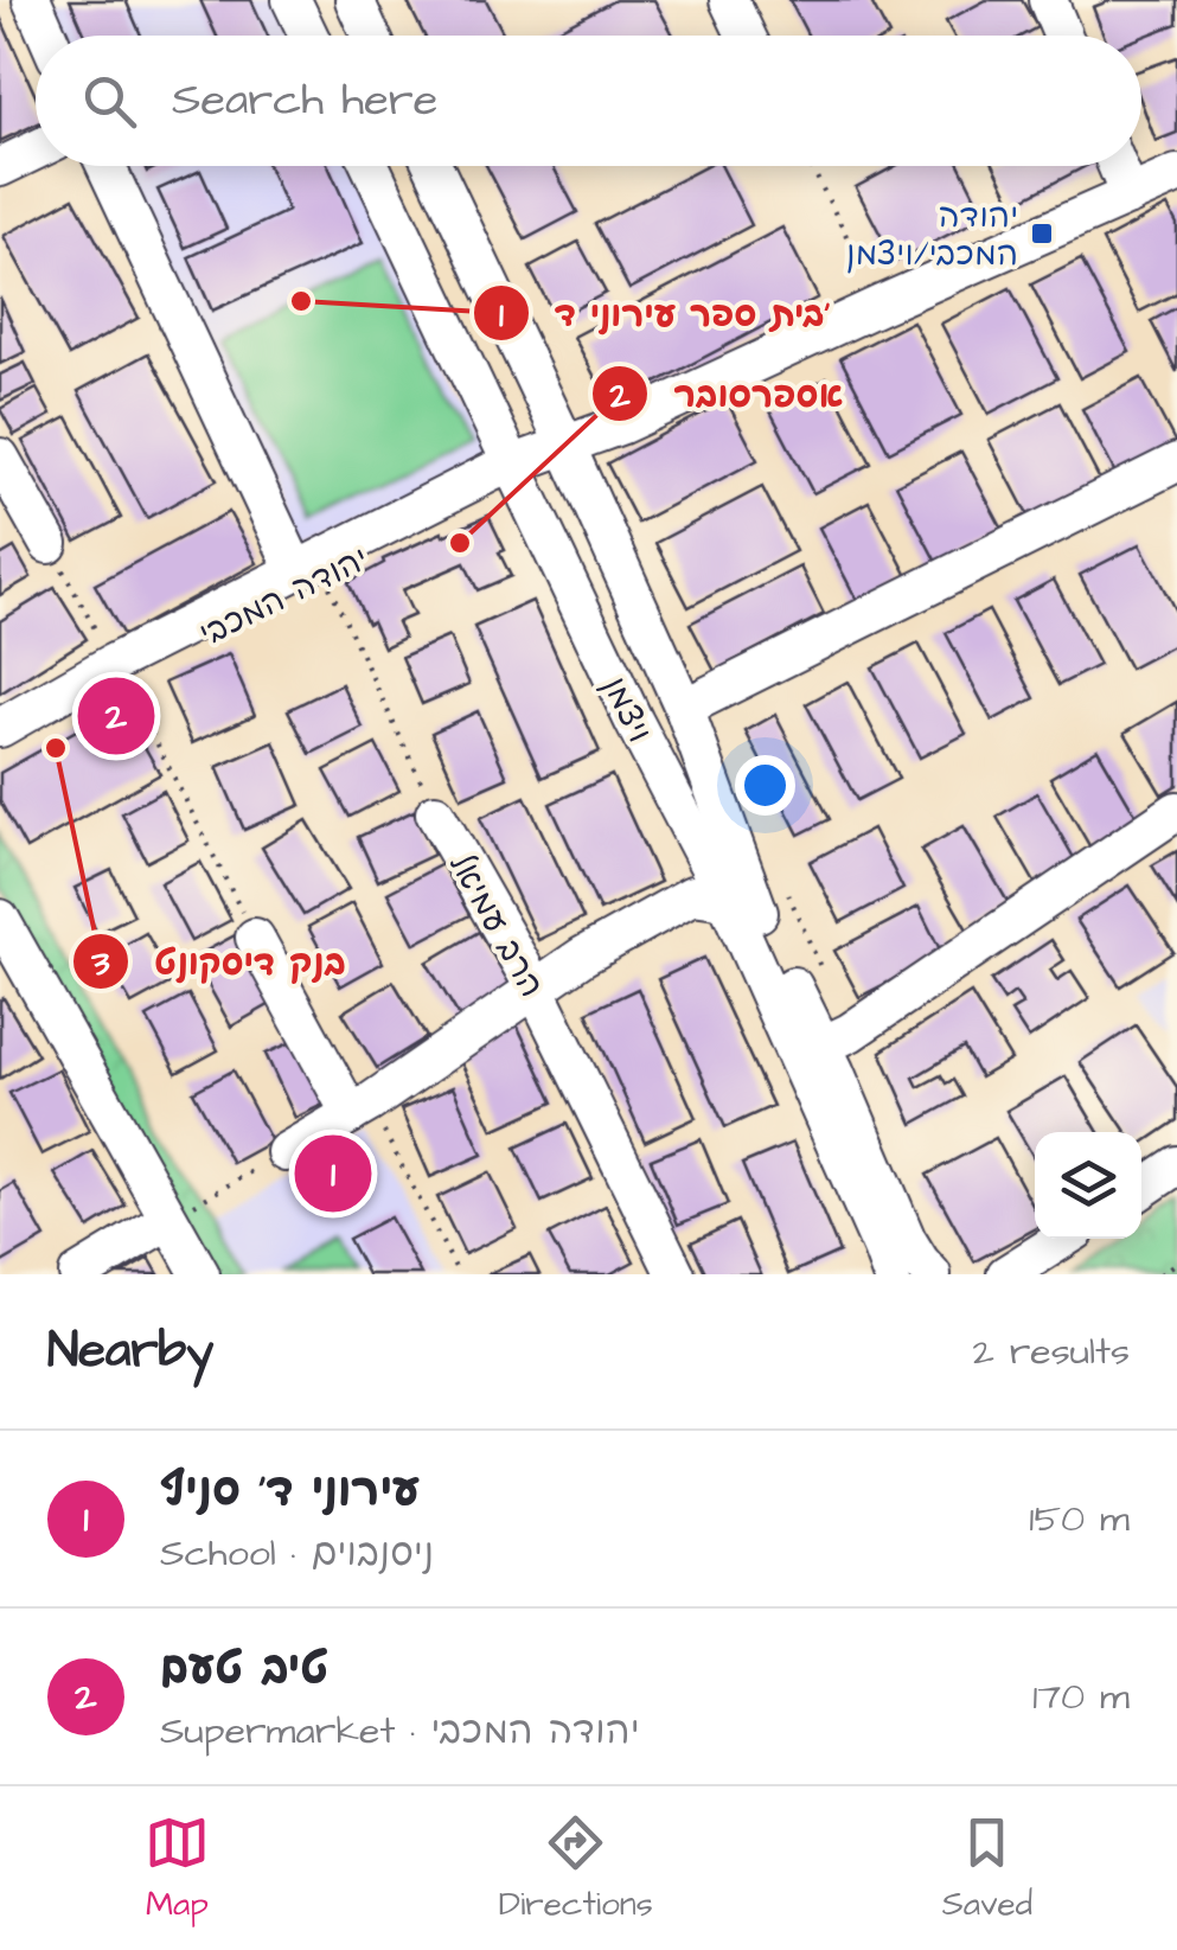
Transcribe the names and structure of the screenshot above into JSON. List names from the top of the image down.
{
  "streets": {
    "street": ["יהודה המכבי", "ויצמן", "הרב עמיאל"]
  },
  "crossings": [
    ["יהודה המכבי", "ויצמן"]
  ],
  "places": {
    "transit": ["יהודה המכבי/ויצמן"],
    "other": ["בית ספר עירוני ד'", "אספרסובר", "בנק דיסקונט"]
  },
  "page": {
    "search": "Search here",
    "pins": ["2", "1"],
    "heading": ["Nearby", "2 results"],
    "list": [
      {
        "mark": "1",
        "name": "עירוני ד' סניף",
        "note": "School · ניסנבוים",
        "value": "150 m"
      },
      {
        "mark": "2",
        "name": "טיב טעם",
        "note": "Supermarket · יהודה המכבי",
        "value": "170 m"
      }
    ],
    "nav": ["Map", "Directions", "Saved"]
  }
}
